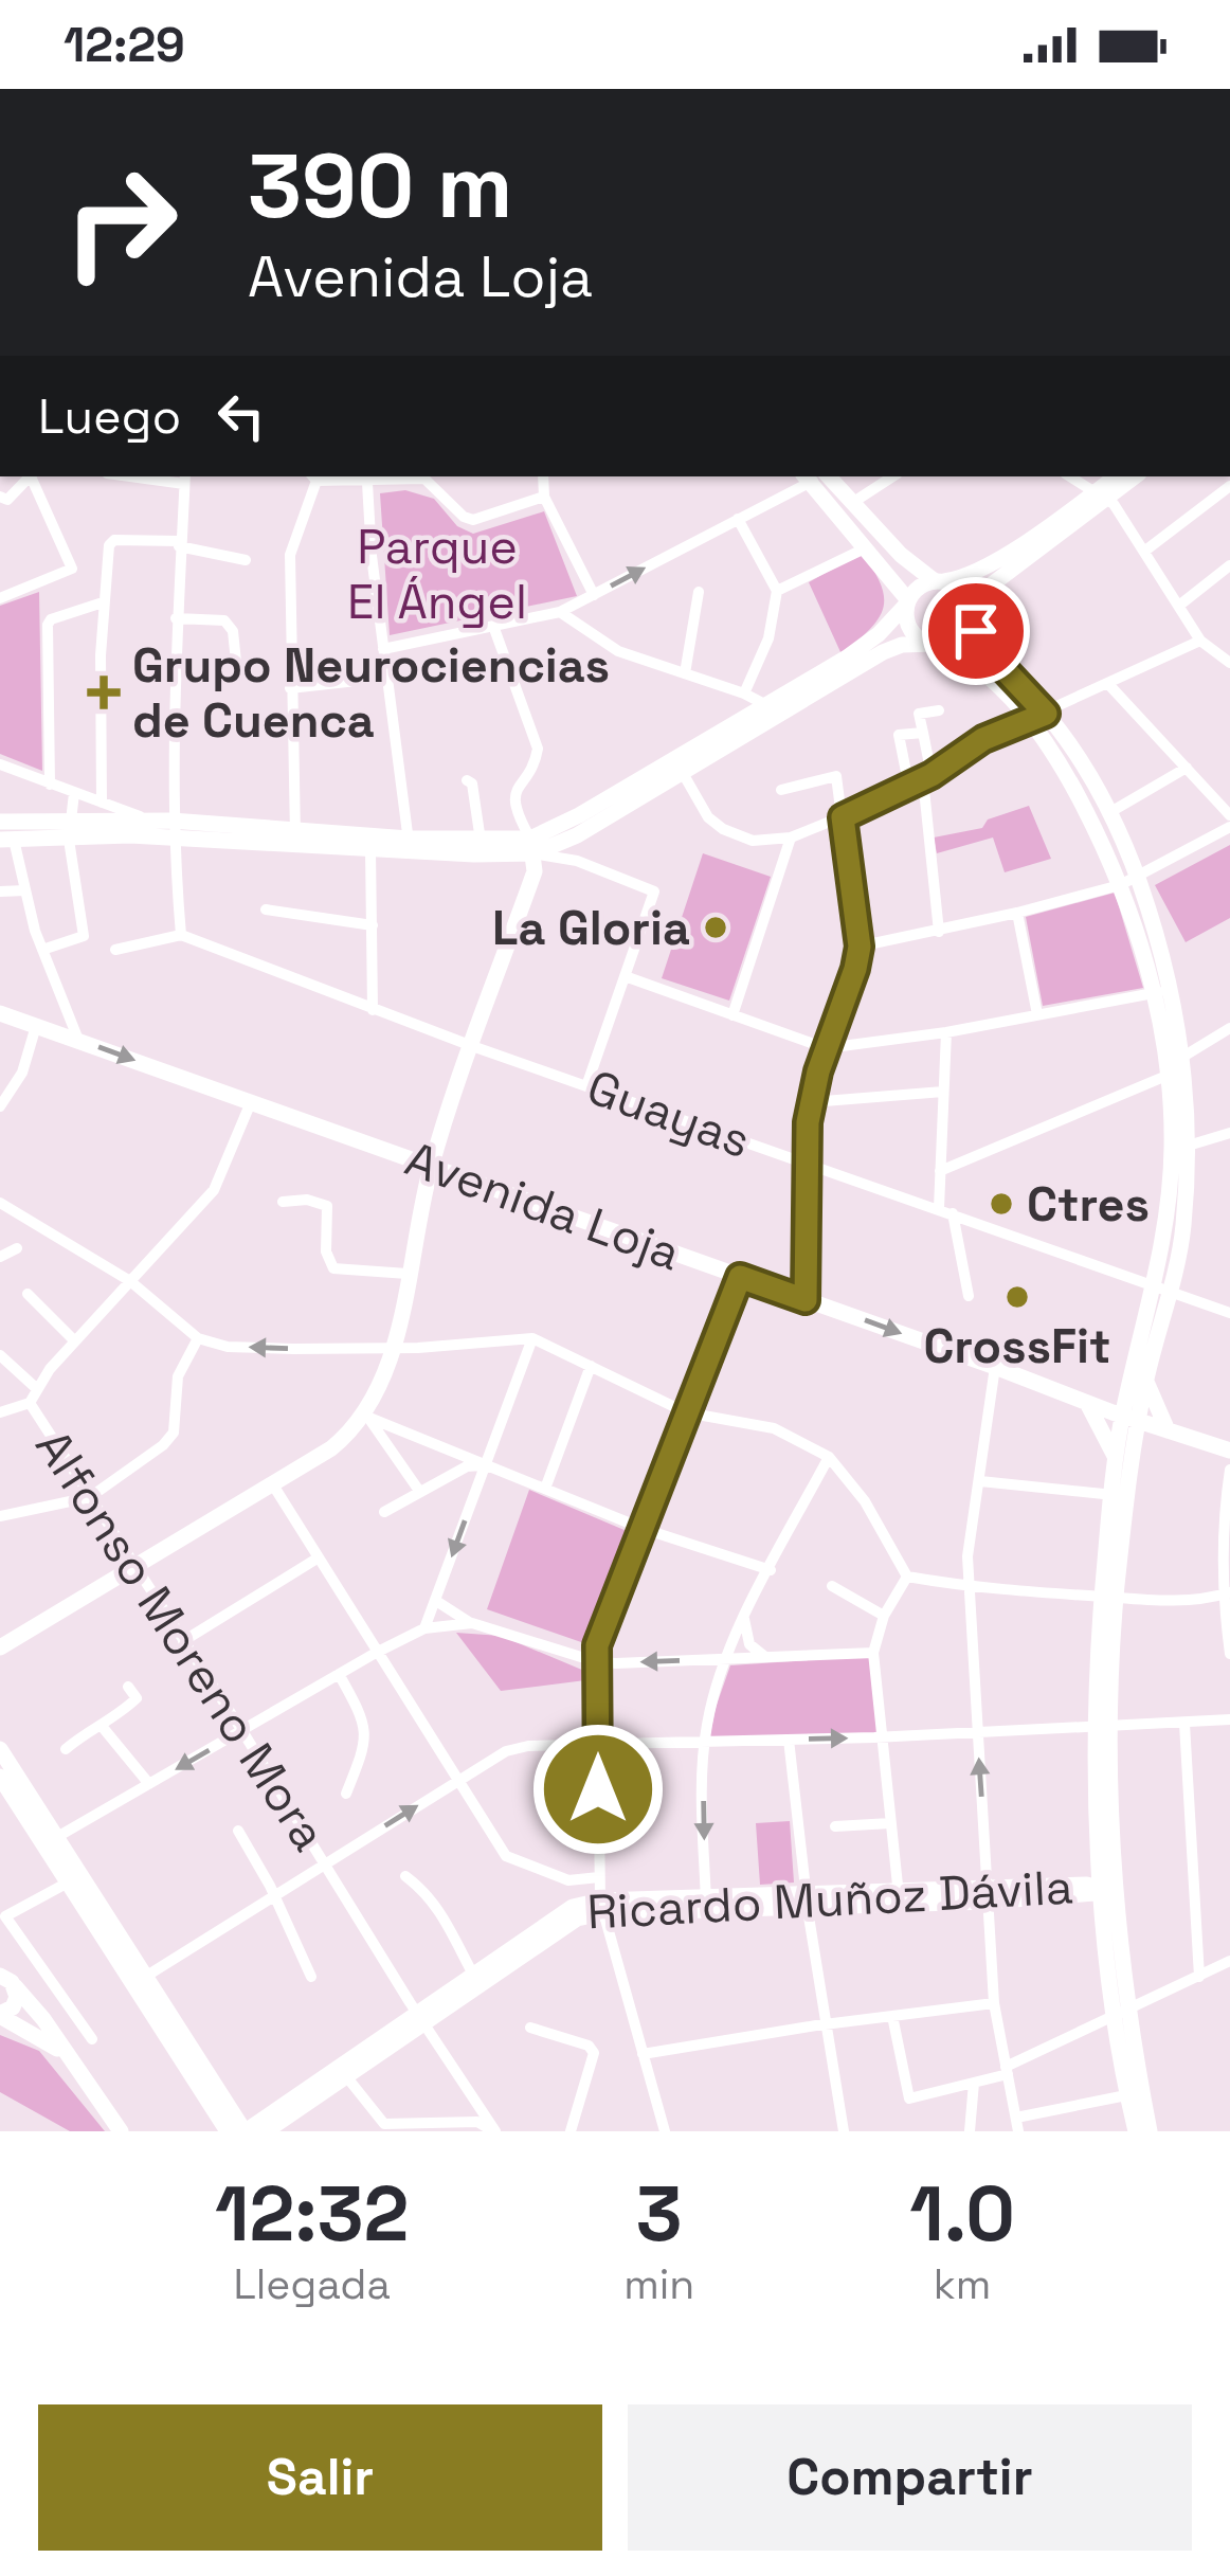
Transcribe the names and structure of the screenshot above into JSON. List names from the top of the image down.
{
  "streets": {
    "main road": ["Avenida Loja", "Ricardo Muñoz Dávila"],
    "street": ["Guayas", "Alfonso Moreno Mora"]
  },
  "crossings": [
    ["Avenida Loja", "Alfonso Moreno Mora"],
    ["Alfonso Moreno Mora", "Ricardo Muñoz Dávila"]
  ],
  "parks": ["Parque El Ángel"],
  "places": {
    "health": ["Grupo Neurociencias de Cuenca"],
    "other": ["La Gloria", "Ctres", "CrossFit"]
  },
  "page": {
    "status": "12:29",
    "turn": ["390 m", "Avenida Loja"],
    "then": "Luego",
    "eta": [
      "12:32",
      "Llegada",
      "3",
      "min",
      "1.0",
      "km"
    ],
    "buttons": ["Salir", "Compartir"]
  }
}
